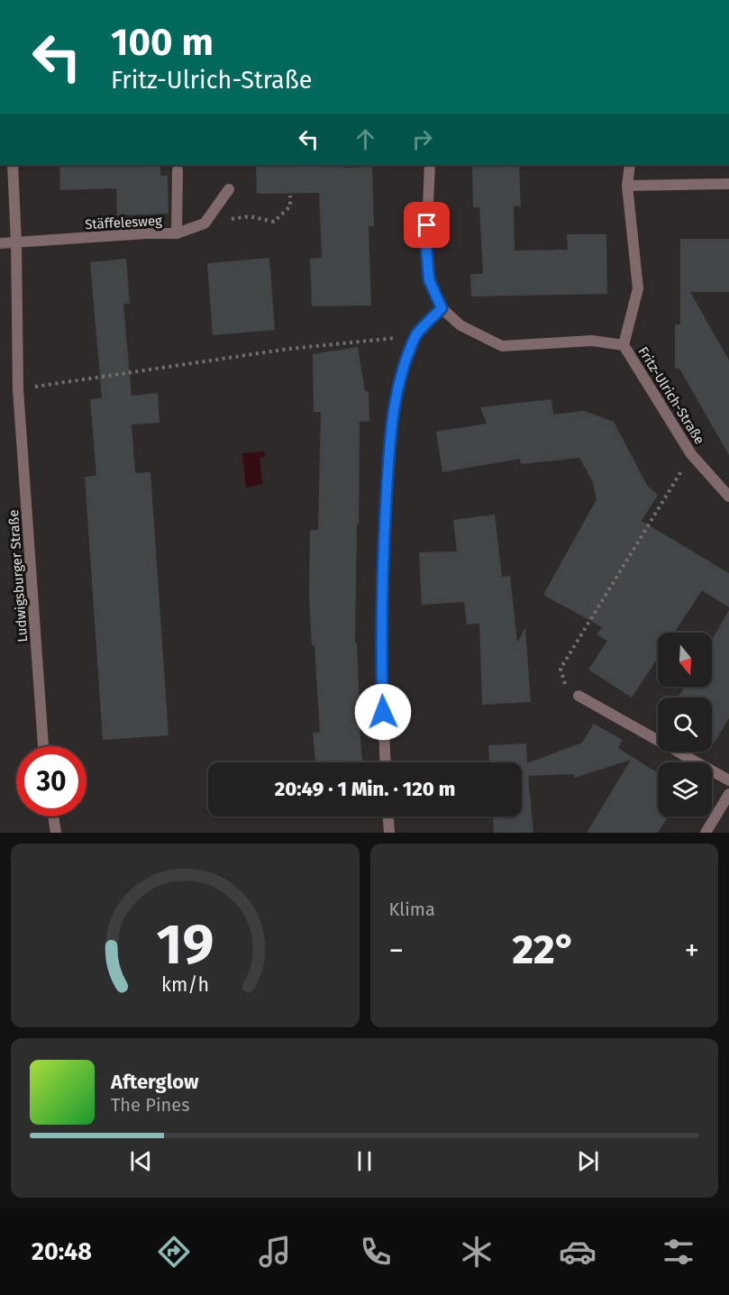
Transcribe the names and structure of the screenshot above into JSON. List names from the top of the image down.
{
  "streets": {
    "street": ["Stäffelesweg", "Fritz-Ulrich-Straße", "Ludwigsburger Straße"]
  },
  "crossings": [
    ["Stäffelesweg", "Ludwigsburger Straße"]
  ],
  "north": "bottom",
  "page": {
    "turn": ["100 m", "Fritz-Ulrich-Straße"],
    "limit": "30",
    "trip": "20:49 · 1 Min. · 120 m",
    "tile": "Klima",
    "heat": ["−", "22°", "+"],
    "song": ["Afterglow", "The Pines"],
    "tabs": "20:48",
    "gauge": ["19", "km/h"]
  }
}
